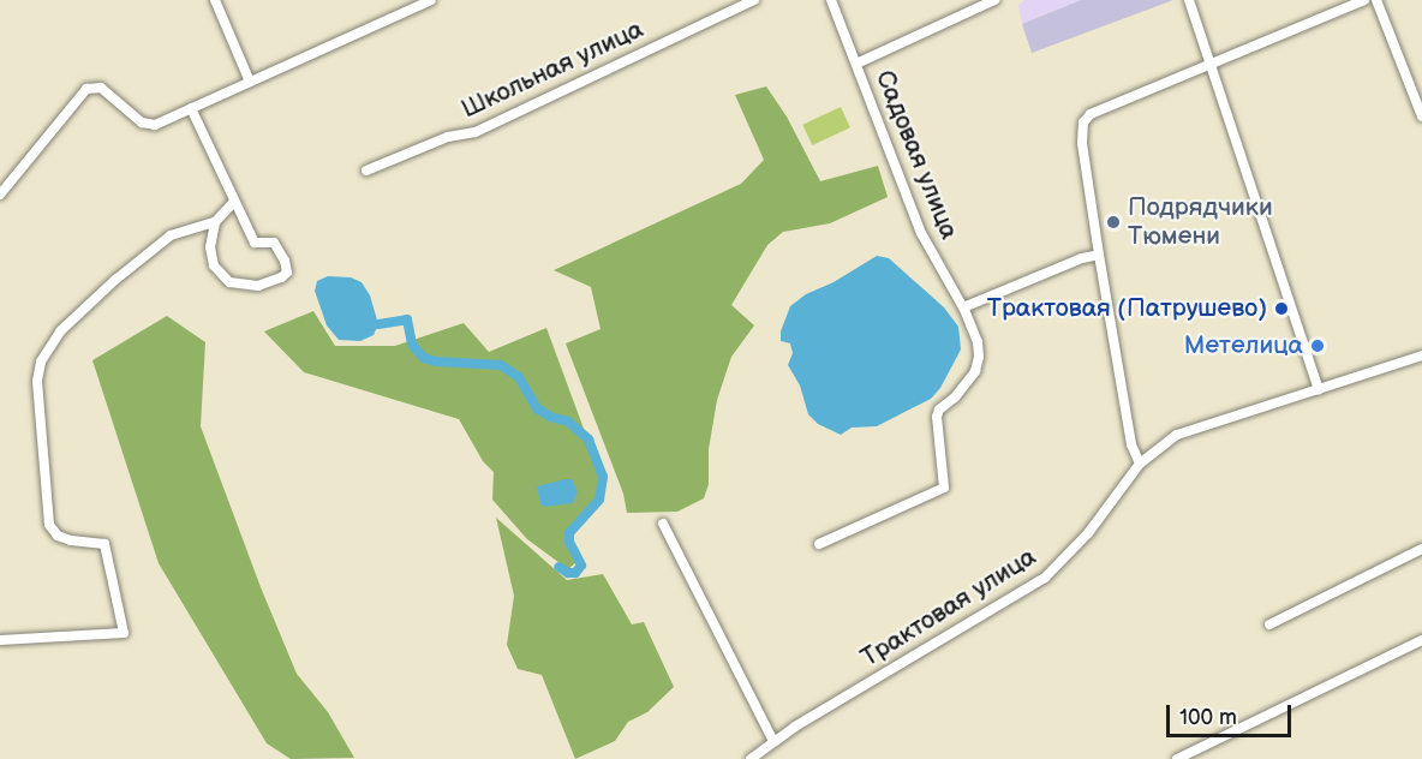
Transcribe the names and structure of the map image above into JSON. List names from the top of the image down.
{
  "streets": {
    "street": ["Школьная улица", "Садовая улица", "Трактовая улица"]
  },
  "places": ["Подрядчики Тюмени", "Трактовая (Патрушево)", "Метелица"],
  "scale_bar": "100 m"
}
